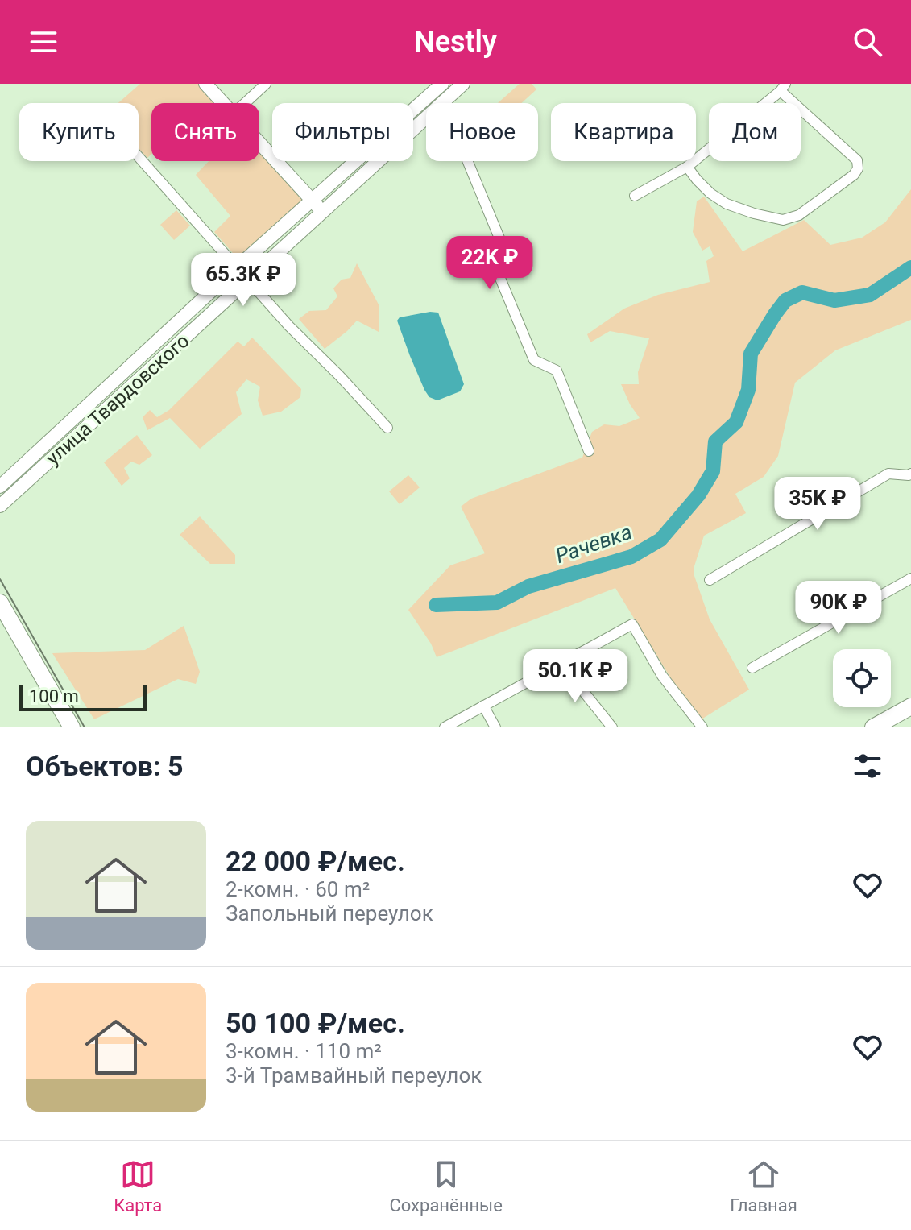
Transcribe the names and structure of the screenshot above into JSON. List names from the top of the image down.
{
  "streets": {
    "street": ["улица Твардовского"]
  },
  "water": ["Рачевка"],
  "scale_bar": "100 m",
  "page": {
    "header": "Nestly",
    "chip": [
      "Купить",
      "Снять",
      "Фильтры",
      "Новое",
      "Квартира",
      "Дом"
    ],
    "price": [
      "22K ₽",
      "65.3K ₽",
      "35K ₽",
      "90K ₽",
      "50.1K ₽"
    ],
    "scale": "100 m",
    "heading": "Объектов: 5",
    "list": [
      {
        "name": "22 000 ₽/мес.",
        "note": "2-комн. · 60 m² · Запольный переулок"
      },
      {
        "name": "50 100 ₽/мес.",
        "note": "3-комн. · 110 m² · 3-й Трамвайный переулок"
      }
    ],
    "tabs": ["Карта", "Сохранённые", "Главная"]
  }
}
